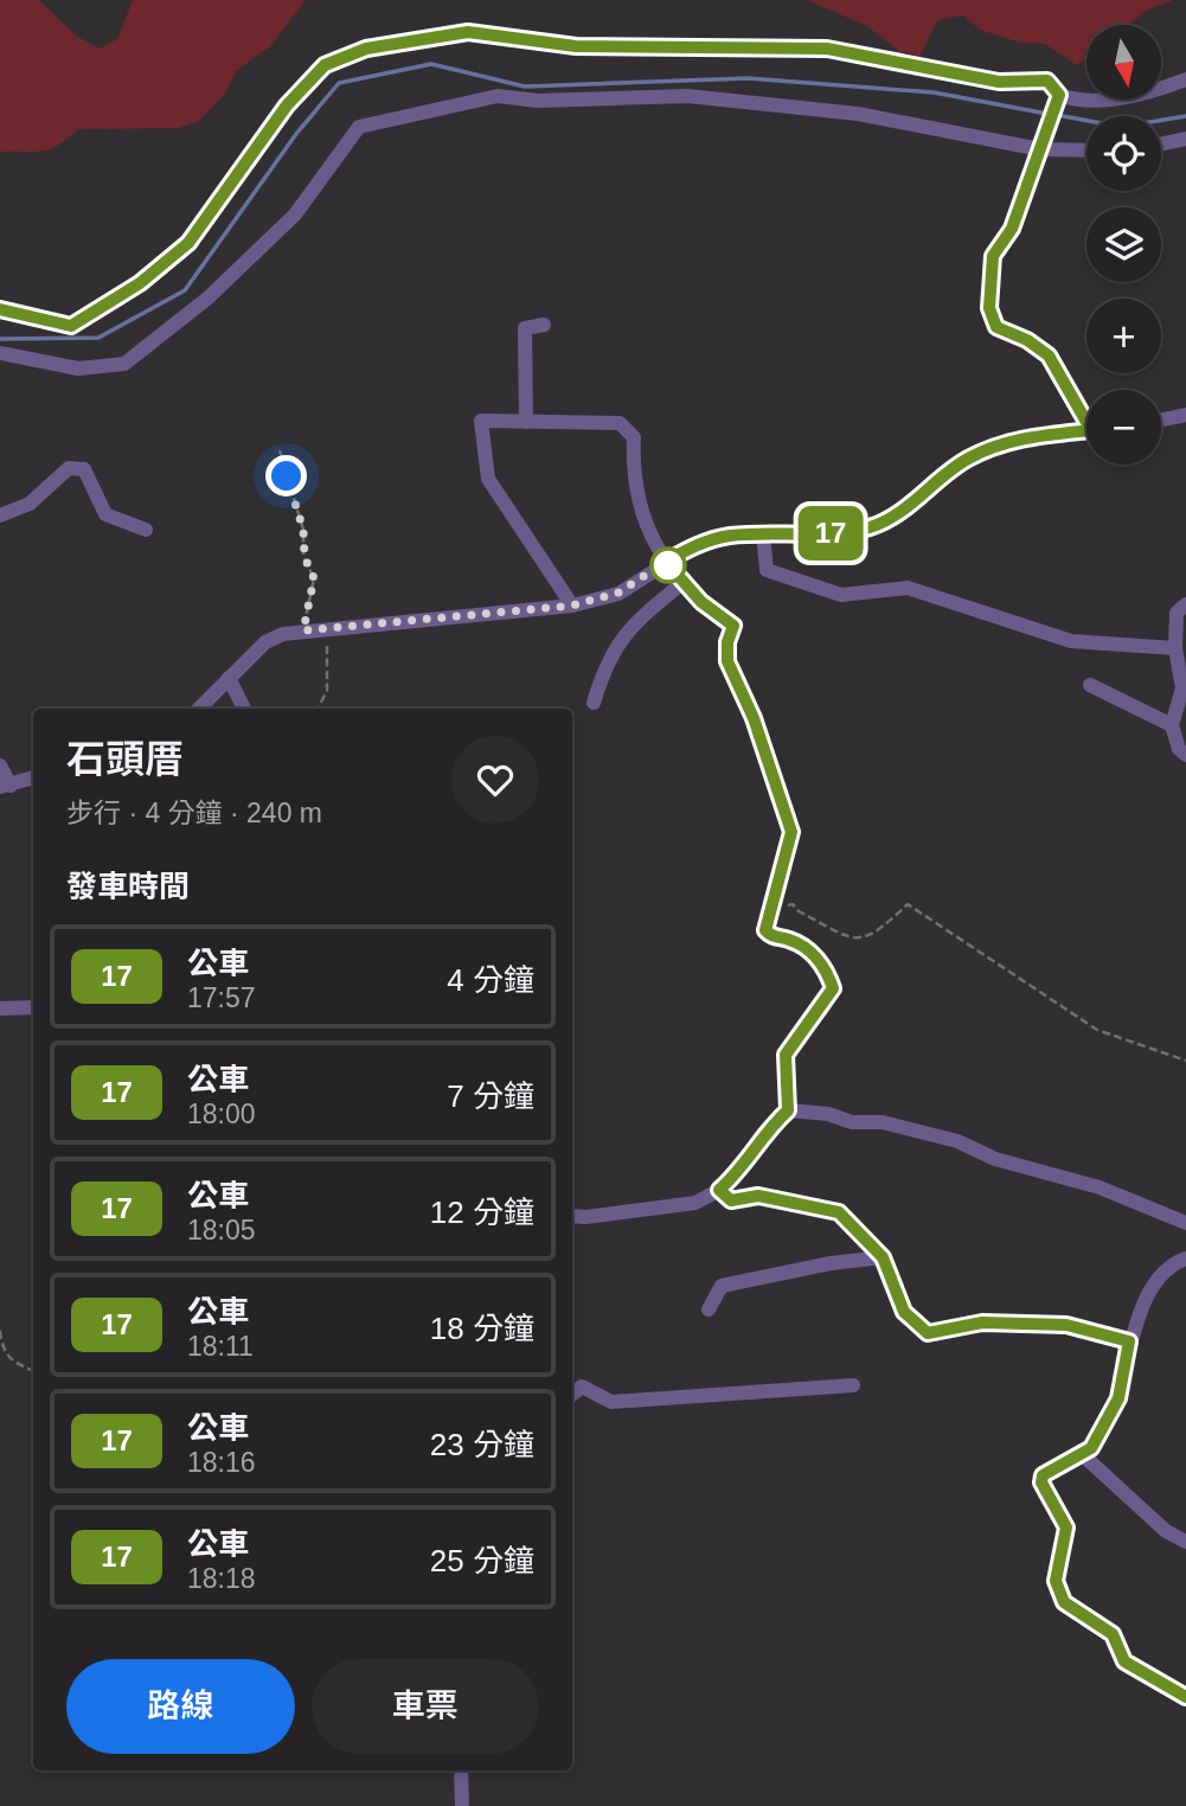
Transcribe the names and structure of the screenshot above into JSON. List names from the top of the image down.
{
  "lines": ["bus line 17"],
  "north": "bottom",
  "page": {
    "on_map": "17",
    "map_buttons": ["+", "−"],
    "heading": [
      ["石頭厝", "步行 · 4 分鐘 · 240 m"],
      "發車時間"
    ],
    "list": [
      {
        "mark": "17",
        "name": "公車",
        "note": "17:57",
        "value": "4 分鐘"
      },
      {
        "mark": "17",
        "name": "公車",
        "note": "18:00",
        "value": "7 分鐘"
      },
      {
        "mark": "17",
        "name": "公車",
        "note": "18:05",
        "value": "12 分鐘"
      },
      {
        "mark": "17",
        "name": "公車",
        "note": "18:11",
        "value": "18 分鐘"
      },
      {
        "mark": "17",
        "name": "公車",
        "note": "18:16",
        "value": "23 分鐘"
      },
      {
        "mark": "17",
        "name": "公車",
        "note": "18:18",
        "value": "25 分鐘"
      }
    ],
    "buttons": ["路線", "車票"]
  }
}
